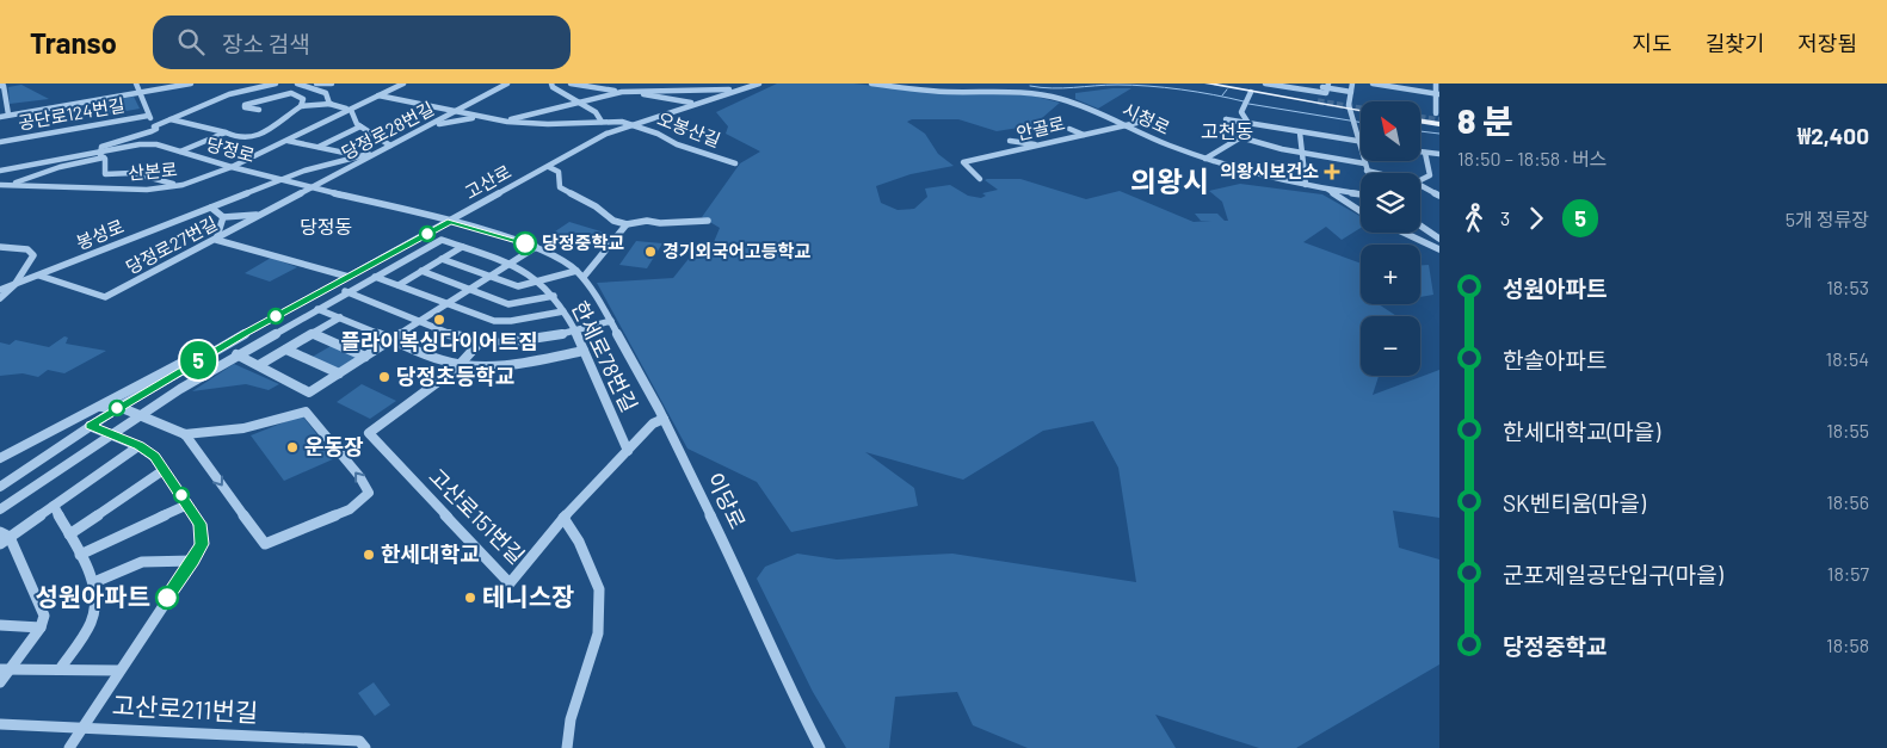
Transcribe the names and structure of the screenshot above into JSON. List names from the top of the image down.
{
  "streets": {
    "street": [
      "공단로124번길",
      "시청로",
      "안골로",
      "오봉산길",
      "당정로28번길",
      "당정로",
      "산본로",
      "고산로",
      "봉성로",
      "당정로27번길",
      "한세로78번길",
      "이당로",
      "고산로151번길",
      "고산로211번길"
    ]
  },
  "crossings": [
    ["시청로", "안골로"],
    ["오봉산길", "고산로"],
    ["당정로28번길", "당정로"],
    ["당정로28번길", "봉성로"],
    ["당정로28번길", "당정로27번길"],
    ["당정로", "산본로"],
    ["당정로", "고산로"],
    ["당정로", "봉성로"],
    ["당정로", "당정로27번길"],
    ["당정로", "이당로"],
    ["고산로", "이당로"],
    ["봉성로", "당정로27번길"],
    ["한세로78번길", "고산로151번길"],
    ["이당로", "고산로151번길"]
  ],
  "districts": ["고천동", "의왕시", "당정동"],
  "places": {
    "health": ["의왕시보건소"],
    "other": [
      "당정중학교",
      "경기외국어고등학교",
      "플라이복싱다이어트짐",
      "당정초등학교",
      "운동장",
      "한세대학교",
      "성원아파트",
      "테니스장"
    ]
  },
  "lines": ["bus line 5"],
  "north": "top left",
  "page": {
    "header": "Transo",
    "search": "장소 검색",
    "nav": ["지도", "길찾기", "저장됨"],
    "on_map": "5",
    "heading": ["8 분", "18:50 – 18:58 · 버스", "₩2,400"],
    "map_buttons": ["+", "−"],
    "legs": ["3", "5", "5개 정류장"],
    "list": [
      {
        "name": "성원아파트",
        "value": "18:53"
      },
      {
        "name": "한솔아파트",
        "value": "18:54"
      },
      {
        "name": "한세대학교(마을)",
        "value": "18:55"
      },
      {
        "name": "SK벤티움(마을)",
        "value": "18:56"
      },
      {
        "name": "군포제일공단입구(마을)",
        "value": "18:57"
      },
      {
        "name": "당정중학교",
        "value": "18:58"
      }
    ]
  }
}
